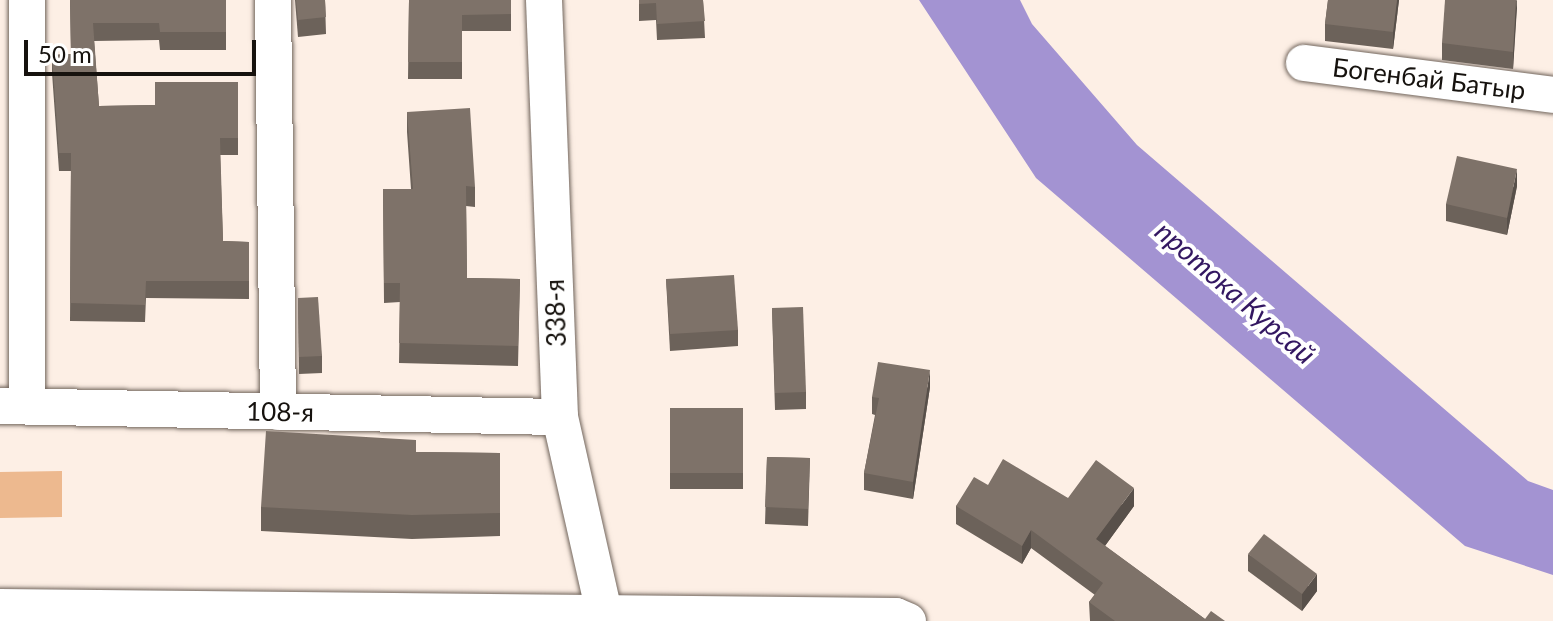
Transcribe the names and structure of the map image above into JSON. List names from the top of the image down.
{
  "streets": {
    "street": ["Богенбай Батыр", "338-я", "108-я"]
  },
  "crossings": [
    ["338-я", "108-я"]
  ],
  "water": ["протока Курсай"],
  "scale_bar": "50 m"
}
